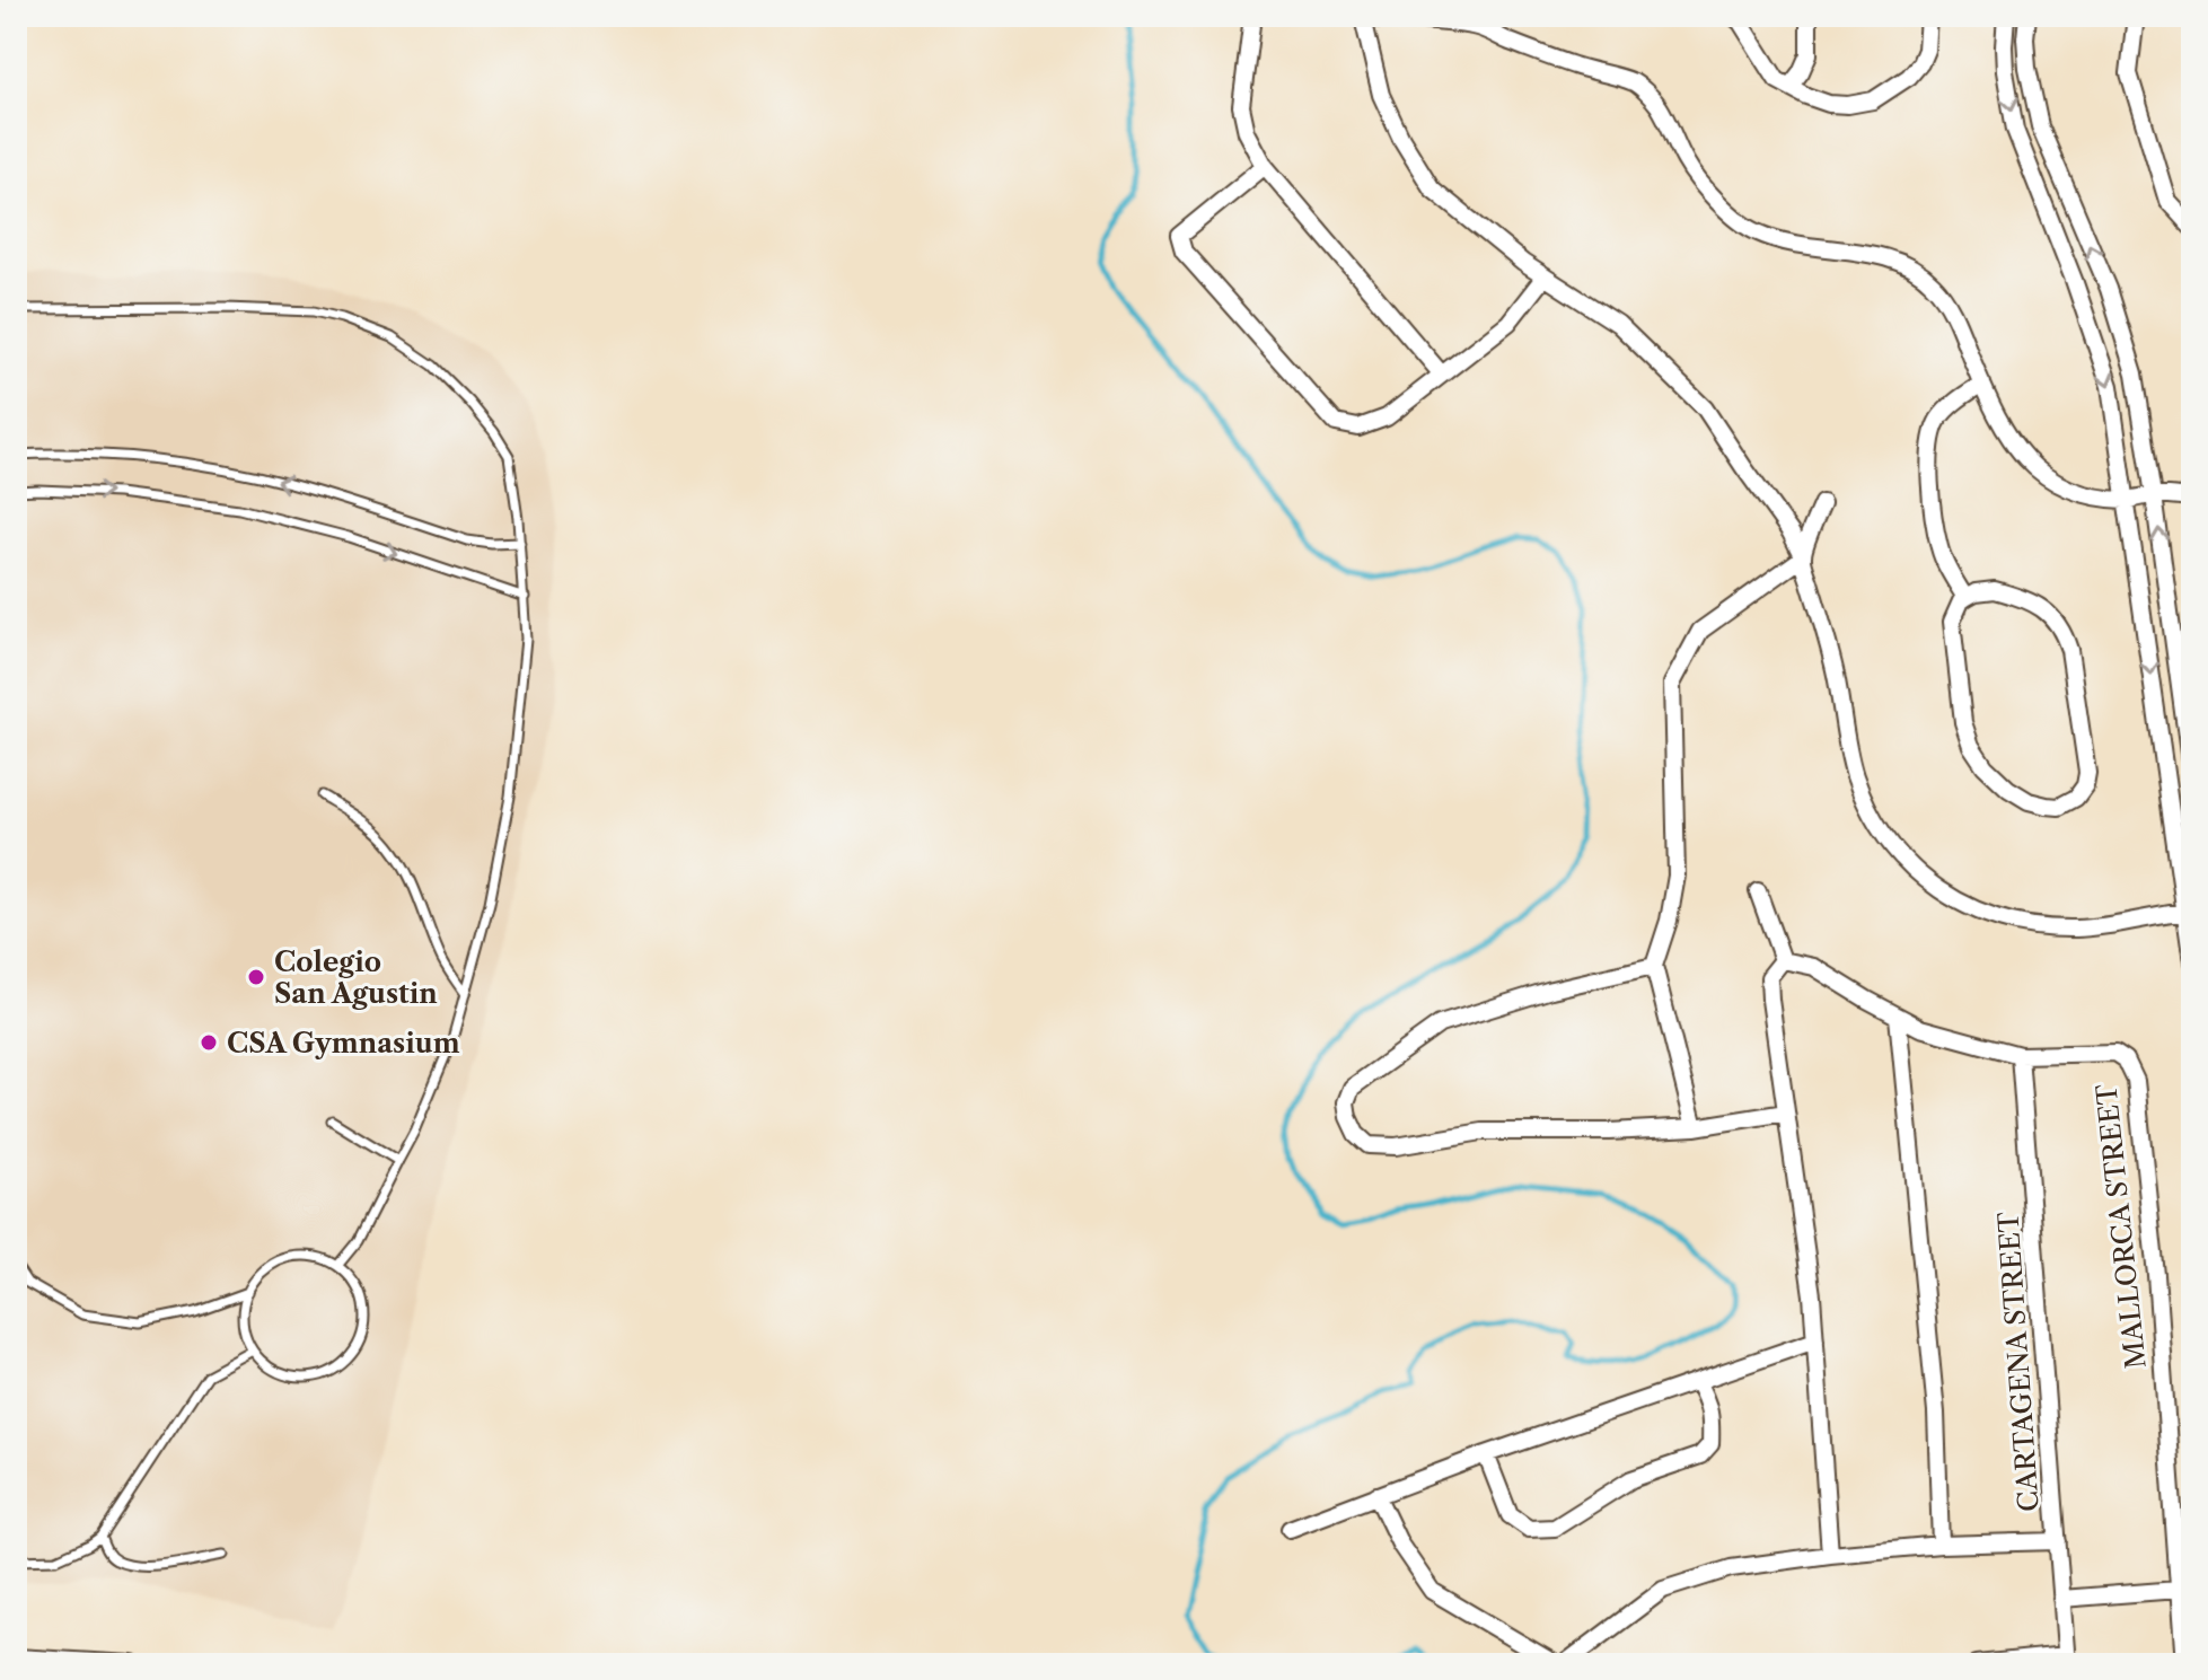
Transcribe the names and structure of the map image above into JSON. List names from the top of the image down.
{
  "streets": {
    "street": ["MALLORCA STREET", "CARTAGENA STREET"]
  },
  "crossings": [
    ["MALLORCA STREET", "CARTAGENA STREET"]
  ],
  "places": ["Colegio San Agustin", "CSA Gymnasium"]
}
